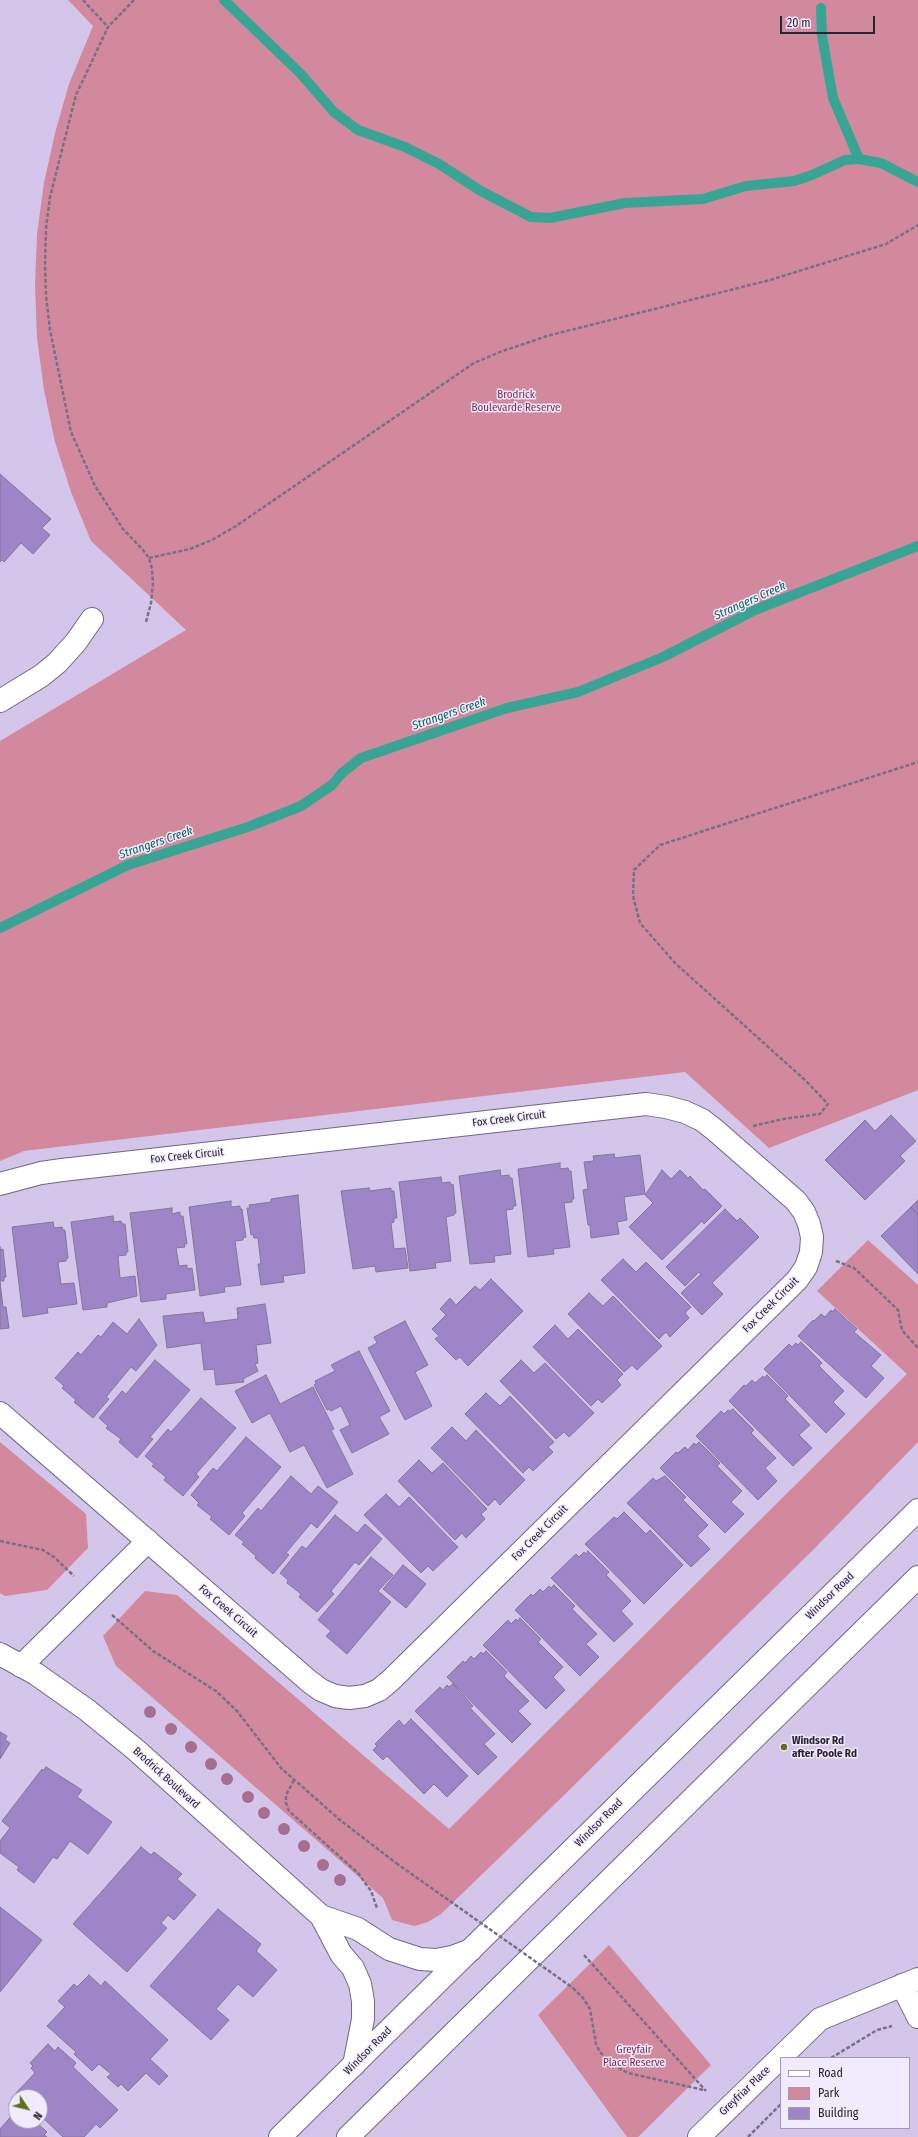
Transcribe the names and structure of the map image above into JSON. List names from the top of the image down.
{
  "streets": {
    "street": [
      "Fox Creek Circuit",
      "Windsor Road",
      "Brodrick Boulevard",
      "Greyfriar Place"
    ]
  },
  "crossings": [
    ["Windsor Road", "Brodrick Boulevard"]
  ],
  "water": ["Strangers Creek"],
  "parks": ["Brodrick Boulevarde Reserve", "Greyfair Place Reserve"],
  "places": ["Windsor Rd after Poole Rd"],
  "legend": ["Road", "Park", "Building"],
  "scale_bar": "20 m",
  "north": "bottom right"
}
